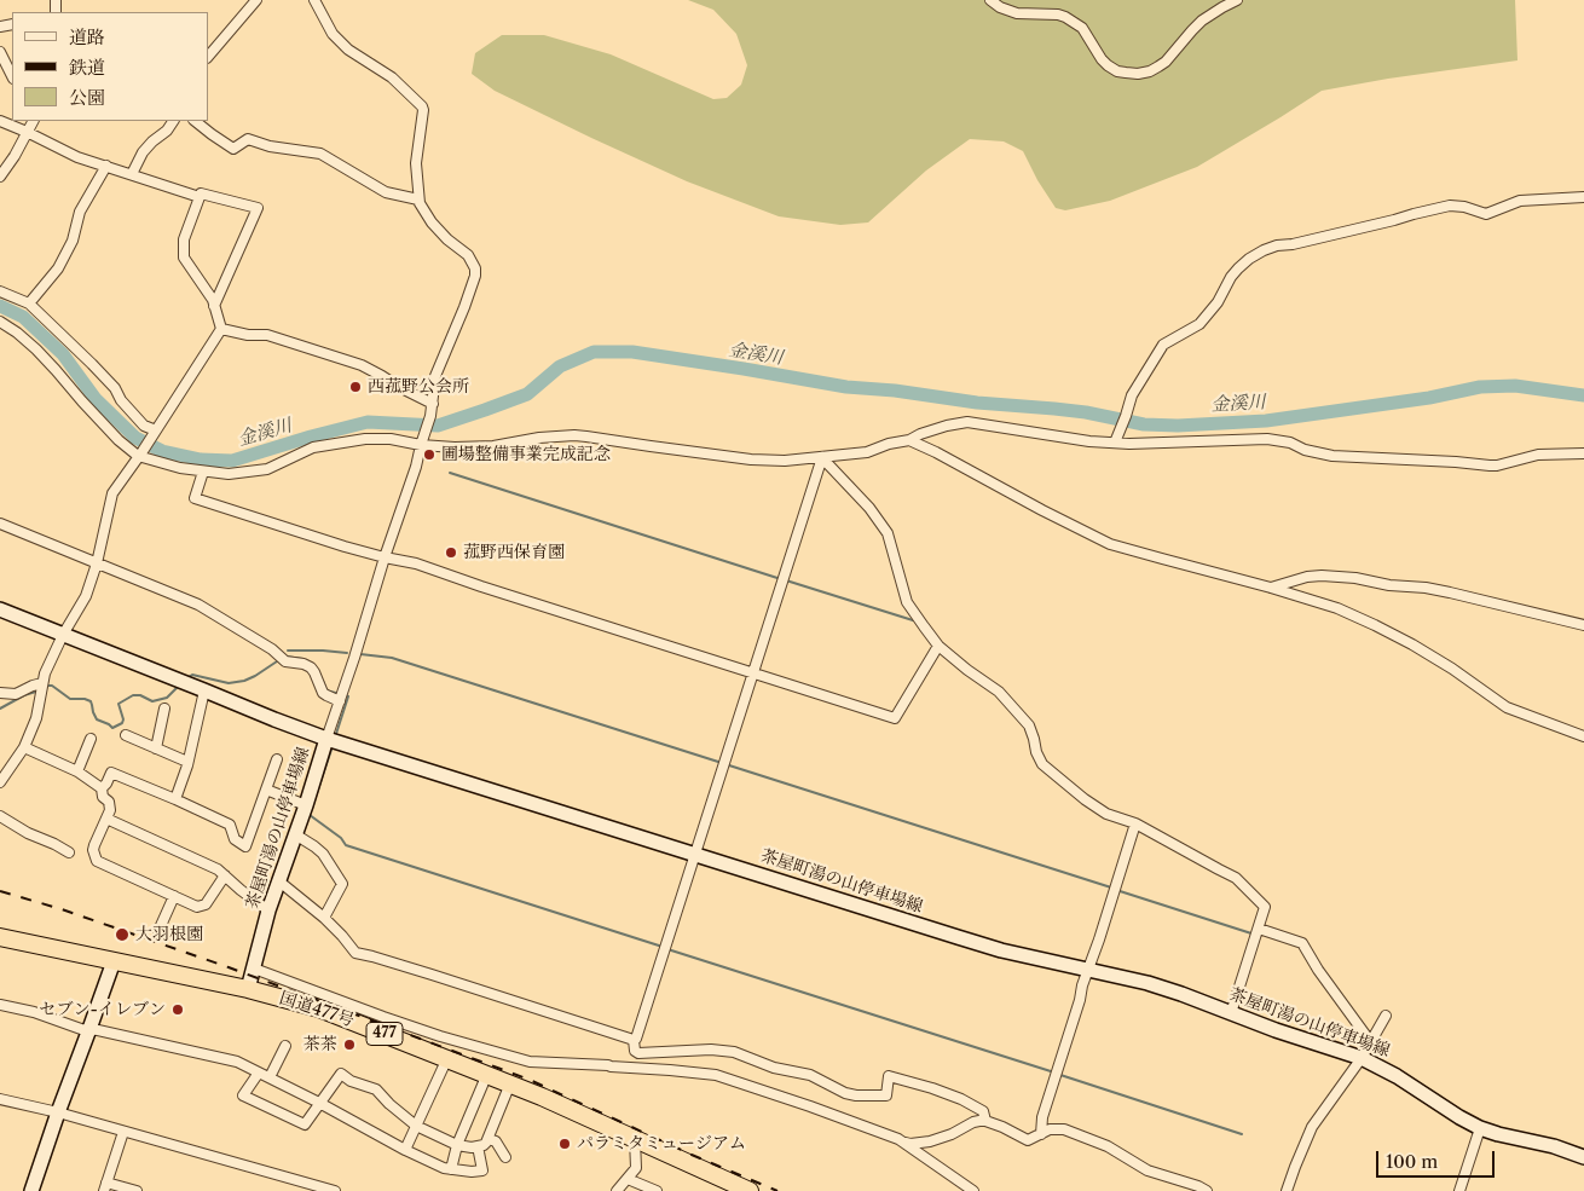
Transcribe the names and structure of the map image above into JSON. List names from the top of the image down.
{
  "streets": {
    "highway": ["国道477号", "477"],
    "main road": ["茶屋町湯の山停車場線"]
  },
  "crossings": [
    ["茶屋町湯の山停車場線", "国道477号"]
  ],
  "water": ["金溪川"],
  "places": [
    "西菰野公会所",
    "圃場整備事業完成記念",
    "菰野西保育園",
    "大羽根園",
    "セブン-イレブン",
    "茶茶",
    "パラミタミュージアム"
  ],
  "legend": ["道路", "鉄道", "公園"],
  "scale_bar": "100 m"
}
